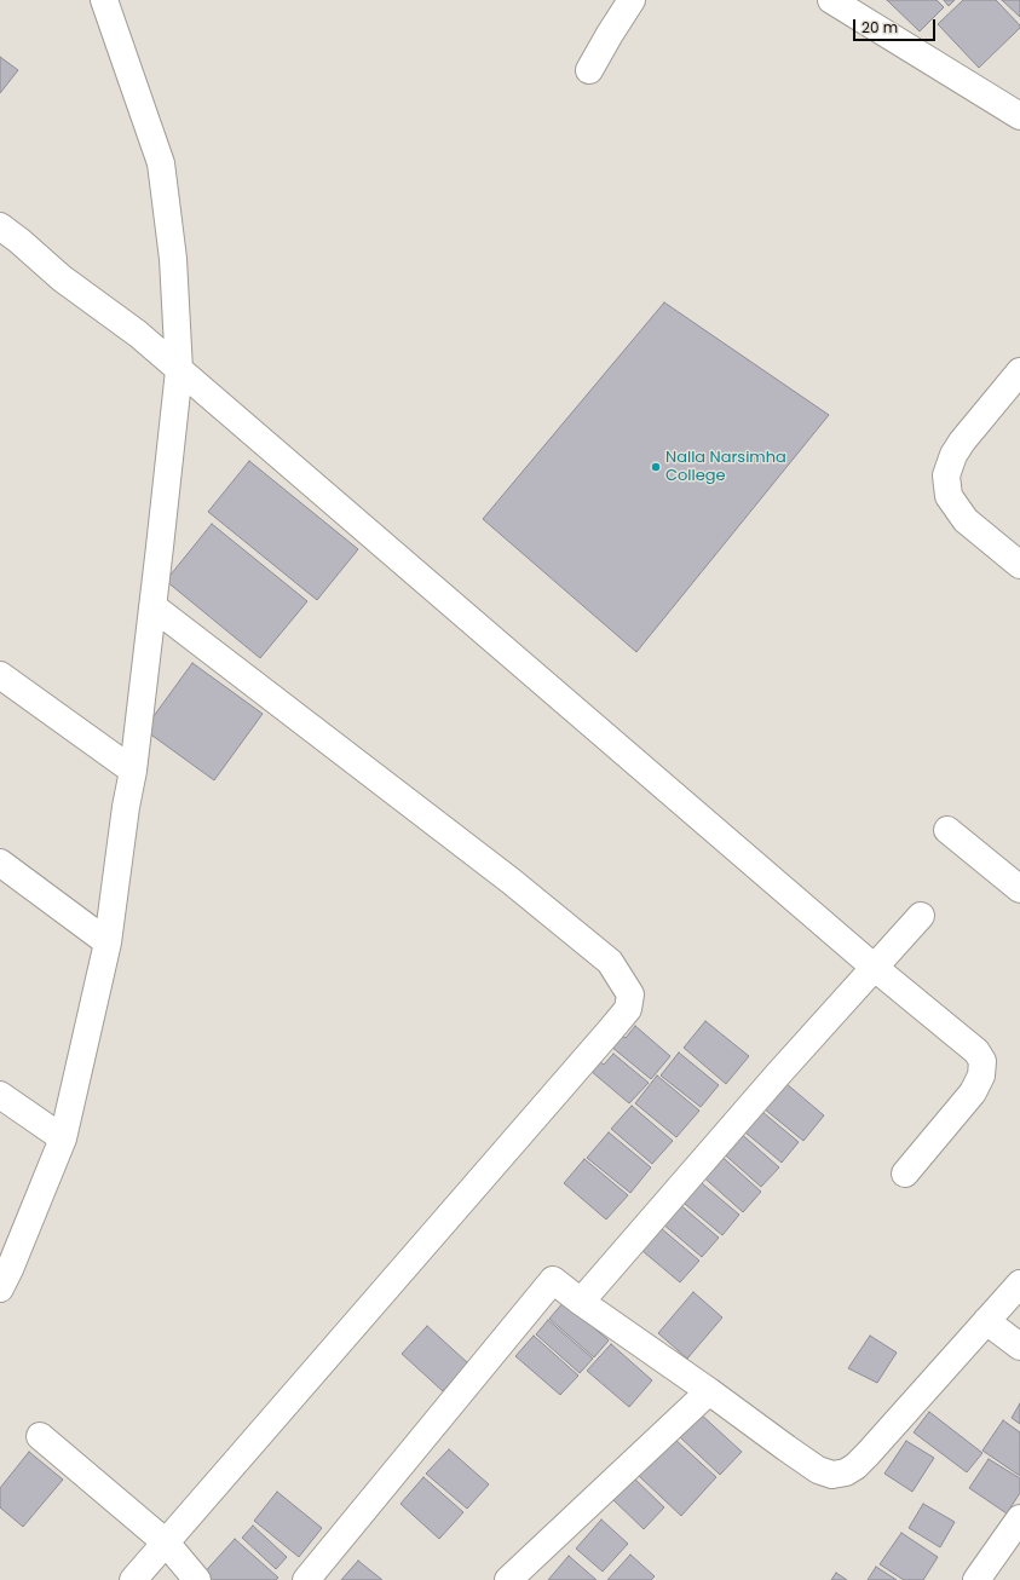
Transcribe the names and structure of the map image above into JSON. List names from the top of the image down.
{
  "places": ["Nalla Narsimha College"],
  "scale_bar": "20 m"
}
